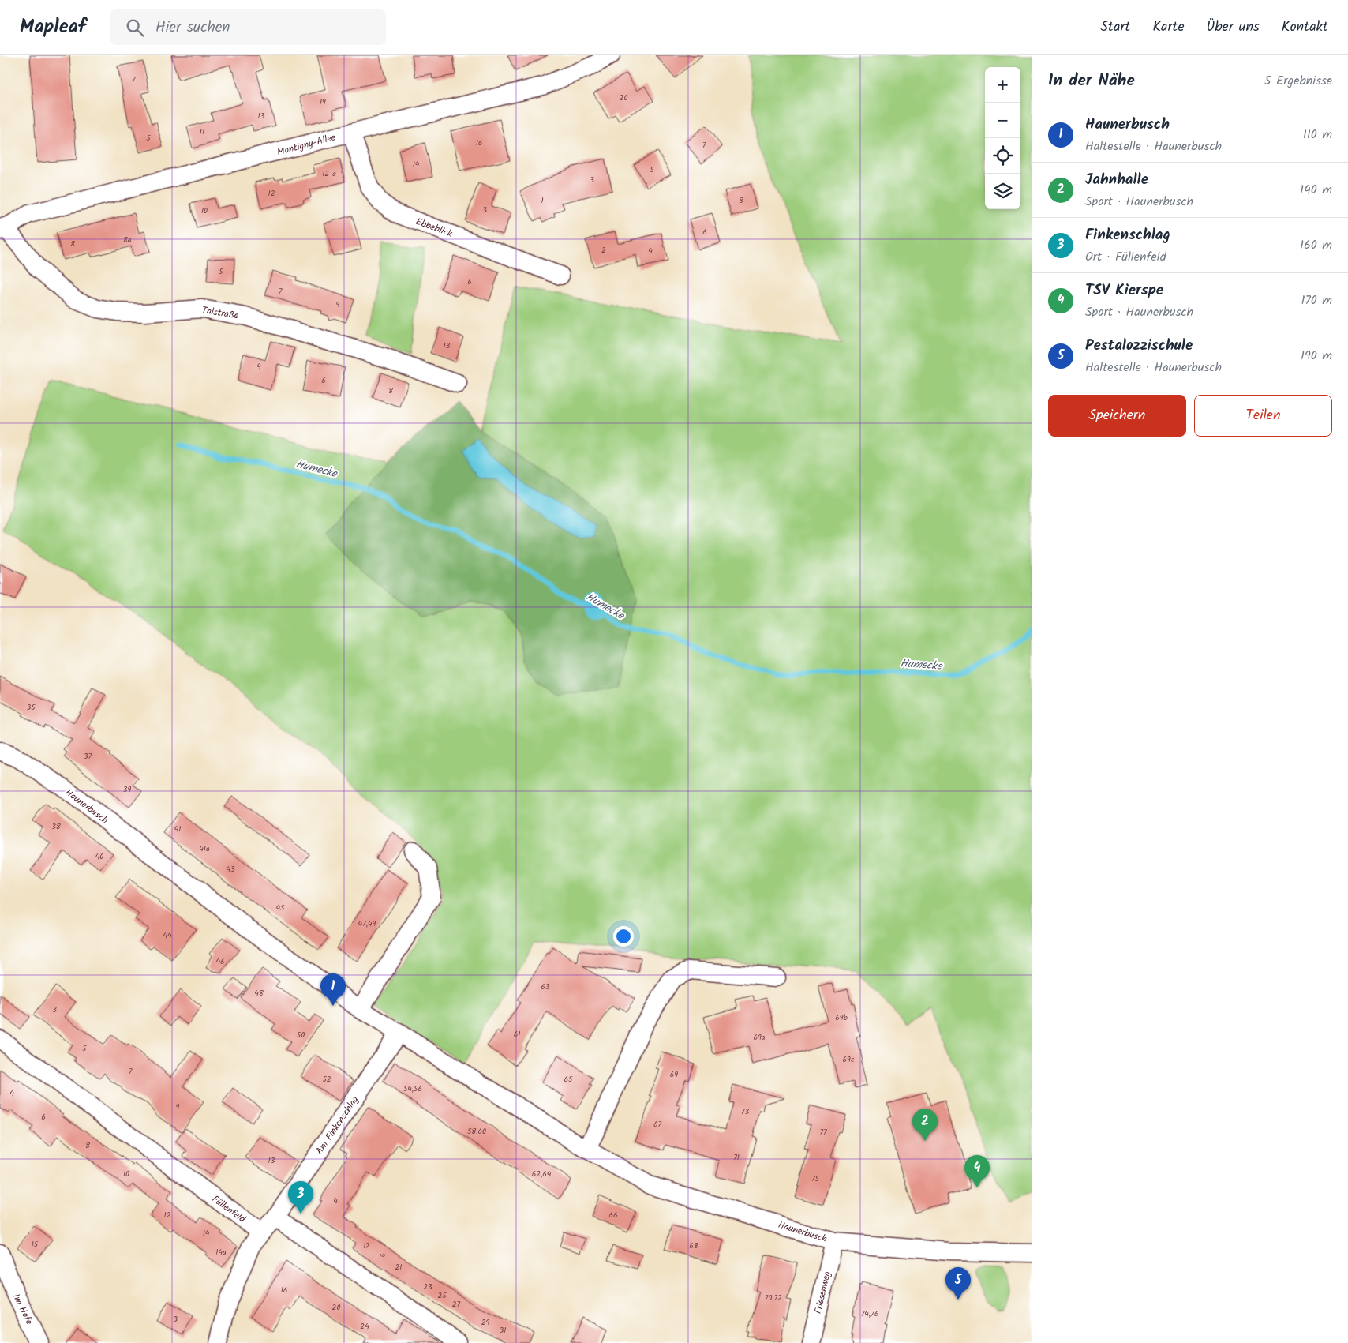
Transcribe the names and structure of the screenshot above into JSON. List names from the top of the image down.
{
  "streets": {
    "street": [
      "Montigny-Allee",
      "Ebbeblick",
      "Talstraße",
      "Haunerbusch",
      "Am Finkenschlag",
      "Füllenfeld",
      "Friesenweg",
      "Im Hofe"
    ]
  },
  "crossings": [
    ["Montigny-Allee", "Ebbeblick"],
    ["Montigny-Allee", "Talstraße"],
    ["Haunerbusch", "Am Finkenschlag"],
    ["Haunerbusch", "Friesenweg"]
  ],
  "water": ["Humecke"],
  "house_numbers": [
    "7",
    "20",
    "19",
    "13",
    "11",
    "5",
    "16",
    "7",
    "14",
    "5",
    "12 a",
    "3",
    "12",
    "1",
    "8",
    "3",
    "10",
    "6",
    "8a",
    "8",
    "2",
    "4",
    "5",
    "6",
    "7",
    "9",
    "13",
    "4",
    "6",
    "8",
    "35",
    "37",
    "39",
    "38",
    "41",
    "41a",
    "40",
    "43",
    "45",
    "47,49",
    "44",
    "46",
    "63",
    "48",
    "3",
    "69b",
    "61",
    "50",
    "69a",
    "5",
    "69c",
    "7",
    "69",
    "52",
    "65",
    "54,56",
    "4",
    "9",
    "73",
    "6",
    "67",
    "58,60",
    "77",
    "8",
    "71",
    "13",
    "10",
    "62,64",
    "75",
    "4",
    "12",
    "66",
    "14",
    "15",
    "17",
    "68",
    "14a",
    "19",
    "21",
    "23",
    "16",
    "25",
    "70,72",
    "27",
    "20",
    "74,76",
    "3",
    "29",
    "24",
    "31"
  ],
  "page": {
    "header": "Mapleaf",
    "search": "Hier suchen",
    "nav": [
      "Start",
      "Karte",
      "Über uns",
      "Kontakt"
    ],
    "heading": ["In der Nähe", "5 Ergebnisse"],
    "map_buttons": ["+", "−"],
    "list": [
      {
        "mark": "1",
        "name": "Haunerbusch",
        "note": "Haltestelle · Haunerbusch",
        "value": "110 m"
      },
      {
        "mark": "2",
        "name": "Jahnhalle",
        "note": "Sport · Haunerbusch",
        "value": "140 m"
      },
      {
        "mark": "3",
        "name": "Finkenschlag",
        "note": "Ort · Füllenfeld",
        "value": "160 m"
      },
      {
        "mark": "4",
        "name": "TSV Kierspe",
        "note": "Sport · Haunerbusch",
        "value": "170 m"
      },
      {
        "mark": "5",
        "name": "Pestalozzischule",
        "note": "Haltestelle · Haunerbusch",
        "value": "190 m"
      }
    ],
    "buttons": ["Speichern", "Teilen"],
    "pins": [
      "1",
      "2",
      "4",
      "3",
      "5"
    ]
  }
}
